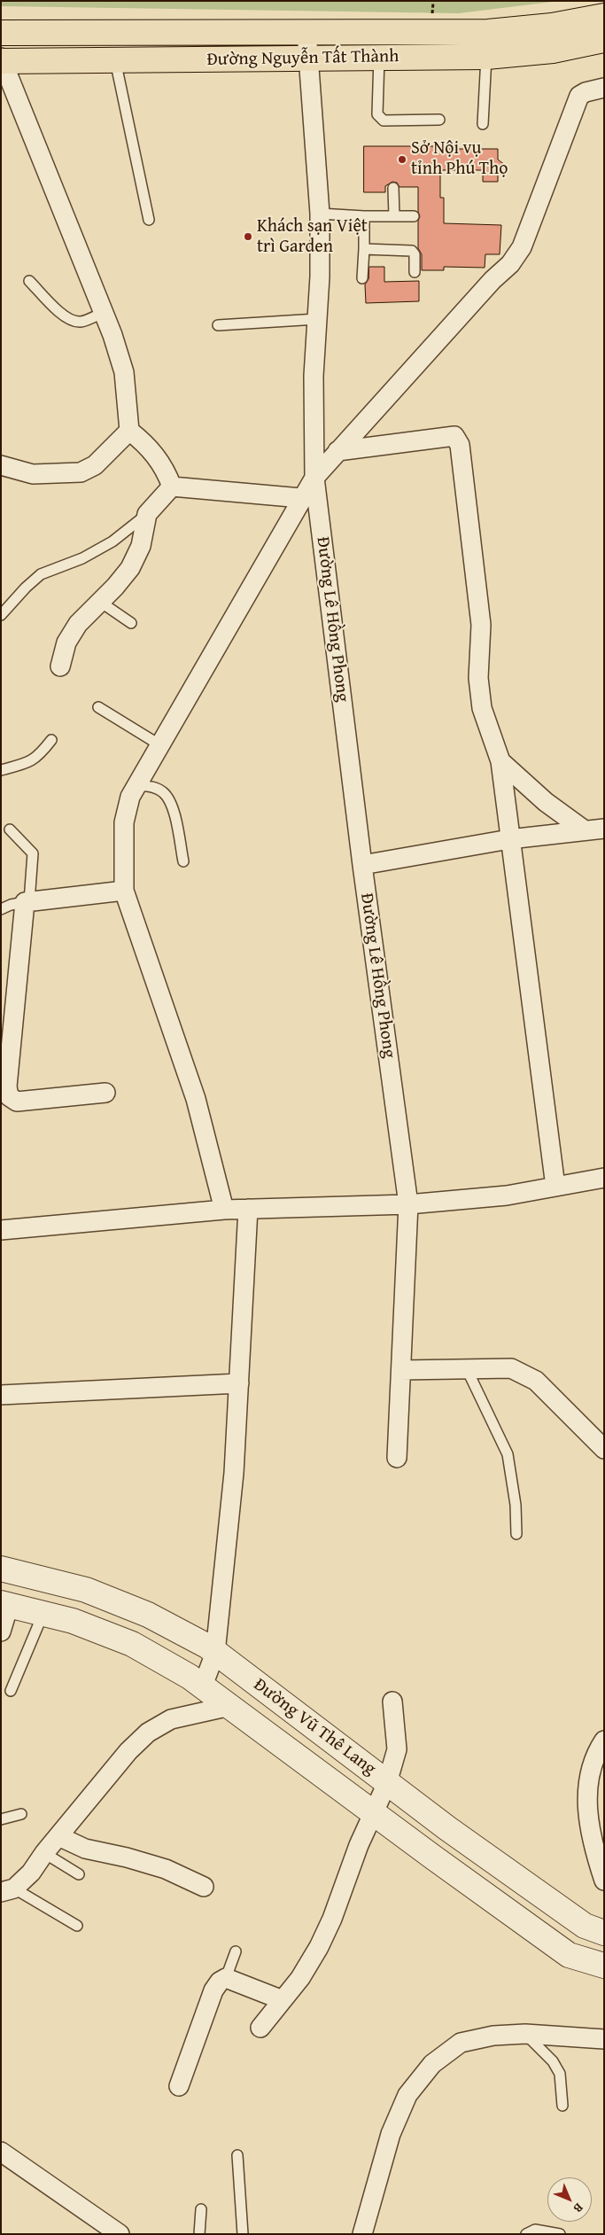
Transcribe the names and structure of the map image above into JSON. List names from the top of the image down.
{
  "streets": {
    "main road": ["Đường Nguyễn Tất Thành"],
    "street": ["Đường Lê Hồng Phong", "Đường Vũ Thê Lang"]
  },
  "crossings": [
    ["Đường Nguyễn Tất Thành", "Đường Lê Hồng Phong"]
  ],
  "places": ["Sở Nội vụ tỉnh Phú Thọ", "Khách sạn Việt trì Garden"],
  "north": "bottom right"
}
